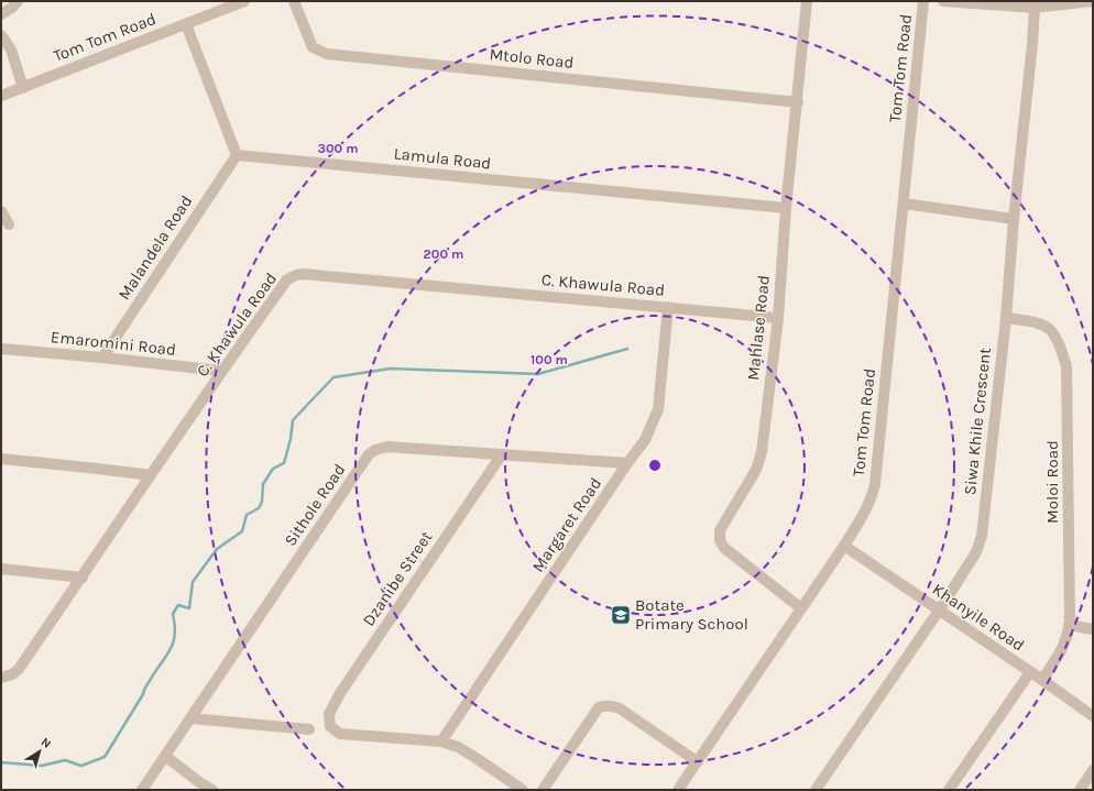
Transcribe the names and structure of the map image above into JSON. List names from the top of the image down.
{
  "streets": {
    "street": [
      "Tom Tom Road",
      "Mtolo Road",
      "Lamula Road",
      "Malandela Road",
      "C. Khawula Road",
      "Mahlase Road",
      "Emaromini Road",
      "Siwa Khile Crescent",
      "Moloi Road",
      "Sithole Road",
      "Margaret Road",
      "Dzanibe Street",
      "Khanyile Road"
    ]
  },
  "crossings": [
    ["Tom Tom Road", "Mahlase Road"],
    ["Tom Tom Road", "Khanyile Road"],
    ["Mtolo Road", "Mahlase Road"],
    ["Lamula Road", "Malandela Road"],
    ["Lamula Road", "Mahlase Road"],
    ["Malandela Road", "Emaromini Road"],
    ["C. Khawula Road", "Mahlase Road"],
    ["C. Khawula Road", "Emaromini Road"],
    ["C. Khawula Road", "Margaret Road"],
    ["Siwa Khile Crescent", "Moloi Road"],
    ["Siwa Khile Crescent", "Khanyile Road"],
    ["Moloi Road", "Khanyile Road"],
    ["Sithole Road", "Margaret Road"],
    ["Sithole Road", "Dzanibe Street"],
    ["Margaret Road", "Dzanibe Street"]
  ],
  "places": {
    "school or university": ["Botate Primary School"]
  },
  "north": "top right",
  "rings": ["300 m", "200 m", "100 m"]
}
